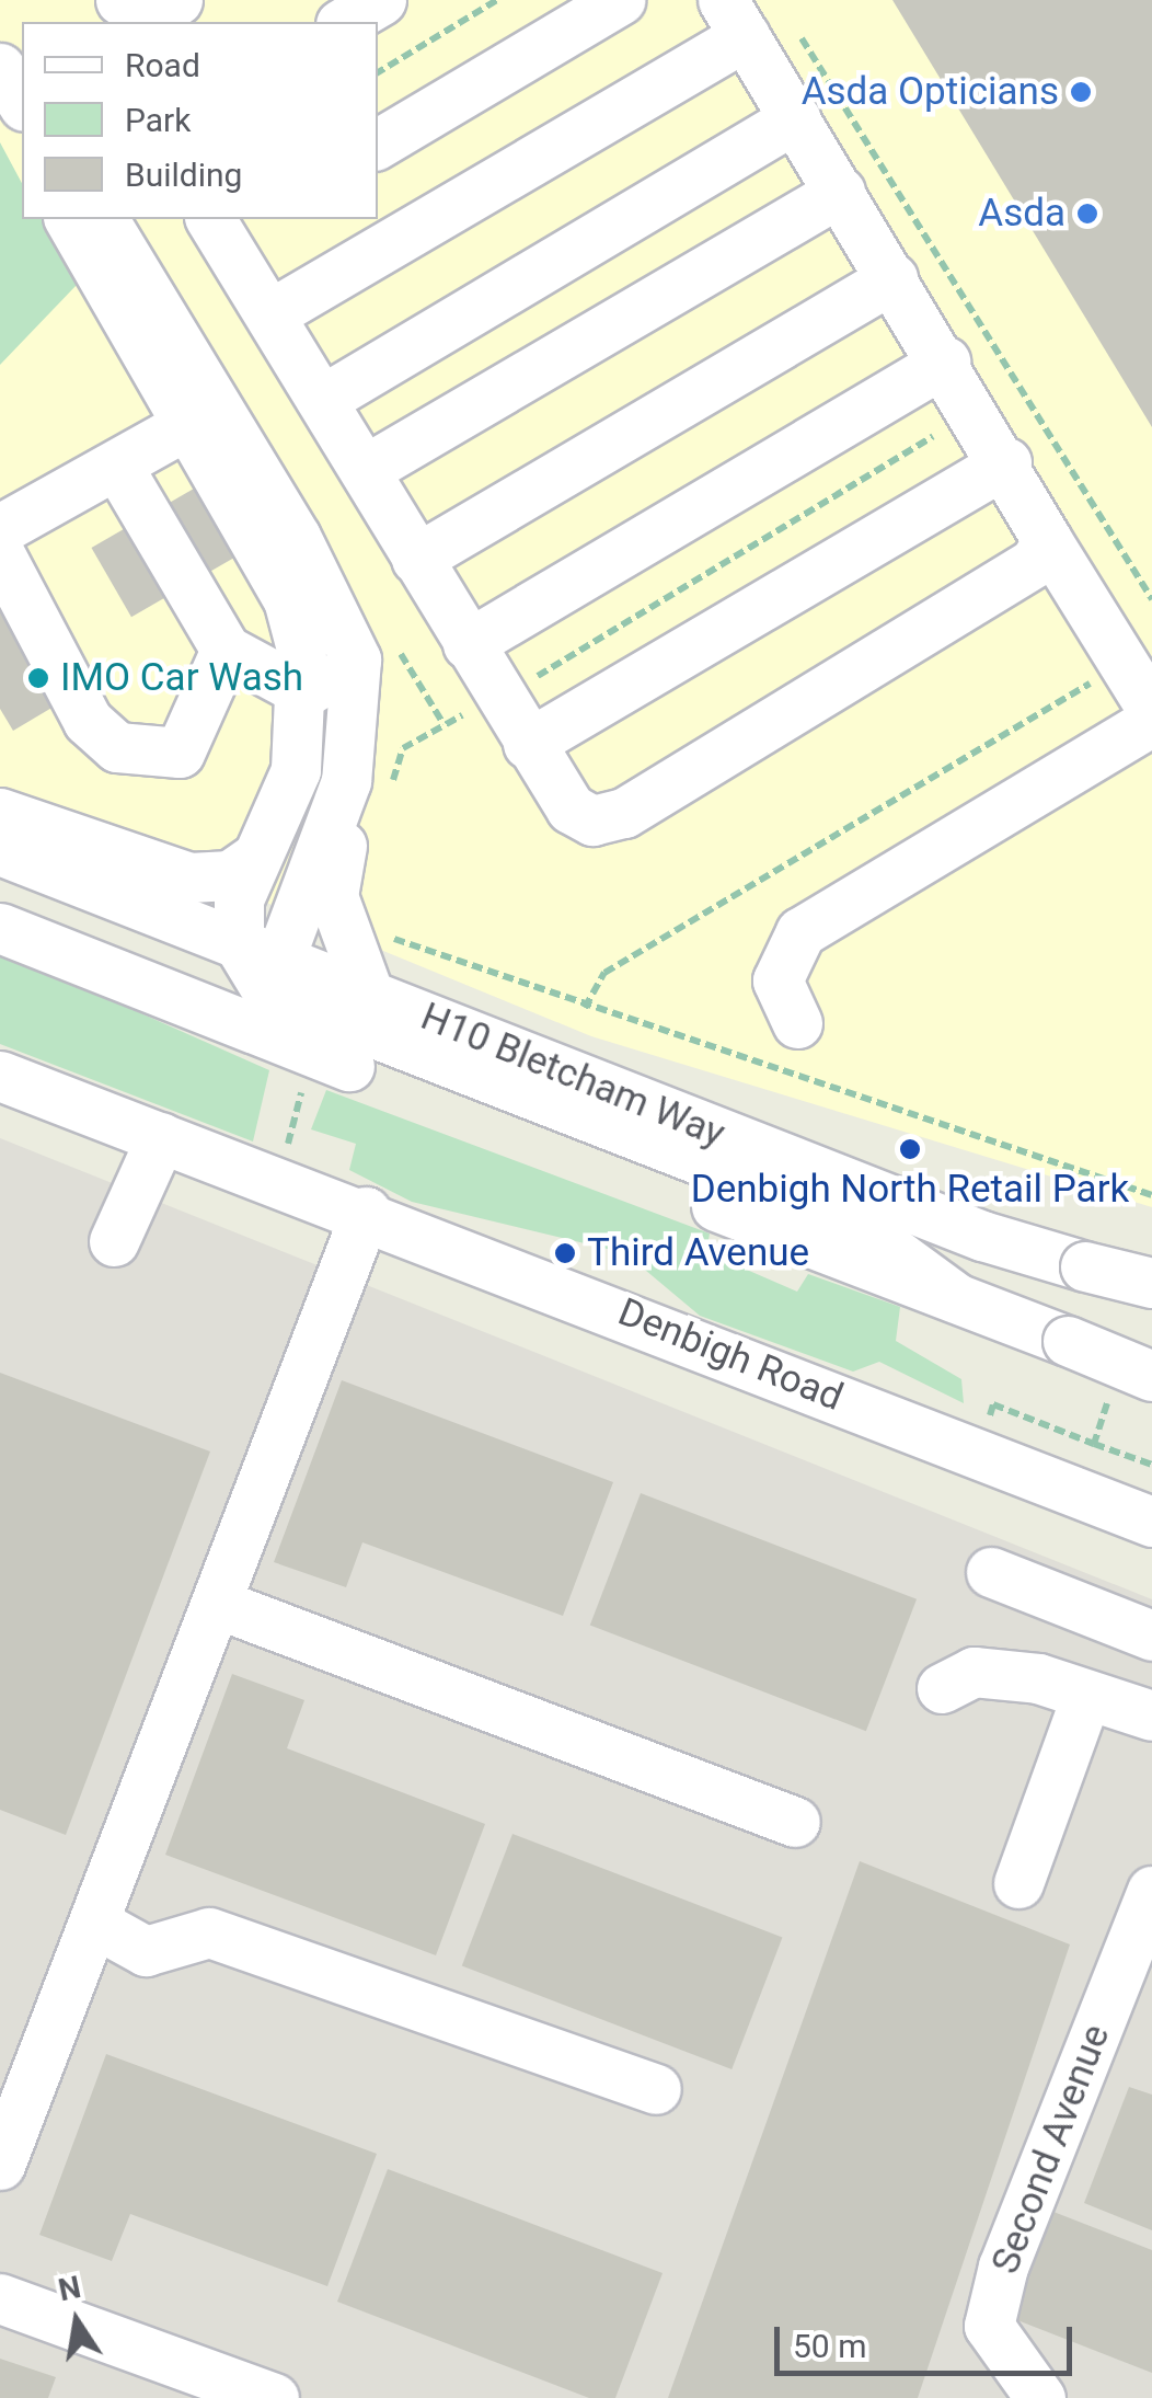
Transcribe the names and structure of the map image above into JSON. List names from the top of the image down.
{
  "streets": {
    "street": ["H10 Bletcham Way", "Denbigh Road", "Second Avenue"]
  },
  "places": [
    "Asda Opticians",
    "Asda",
    "IMO Car Wash",
    "Denbigh North Retail Park",
    "Third Avenue"
  ],
  "legend": ["Road", "Park", "Building"],
  "scale_bar": "50 m",
  "north": "top"
}
